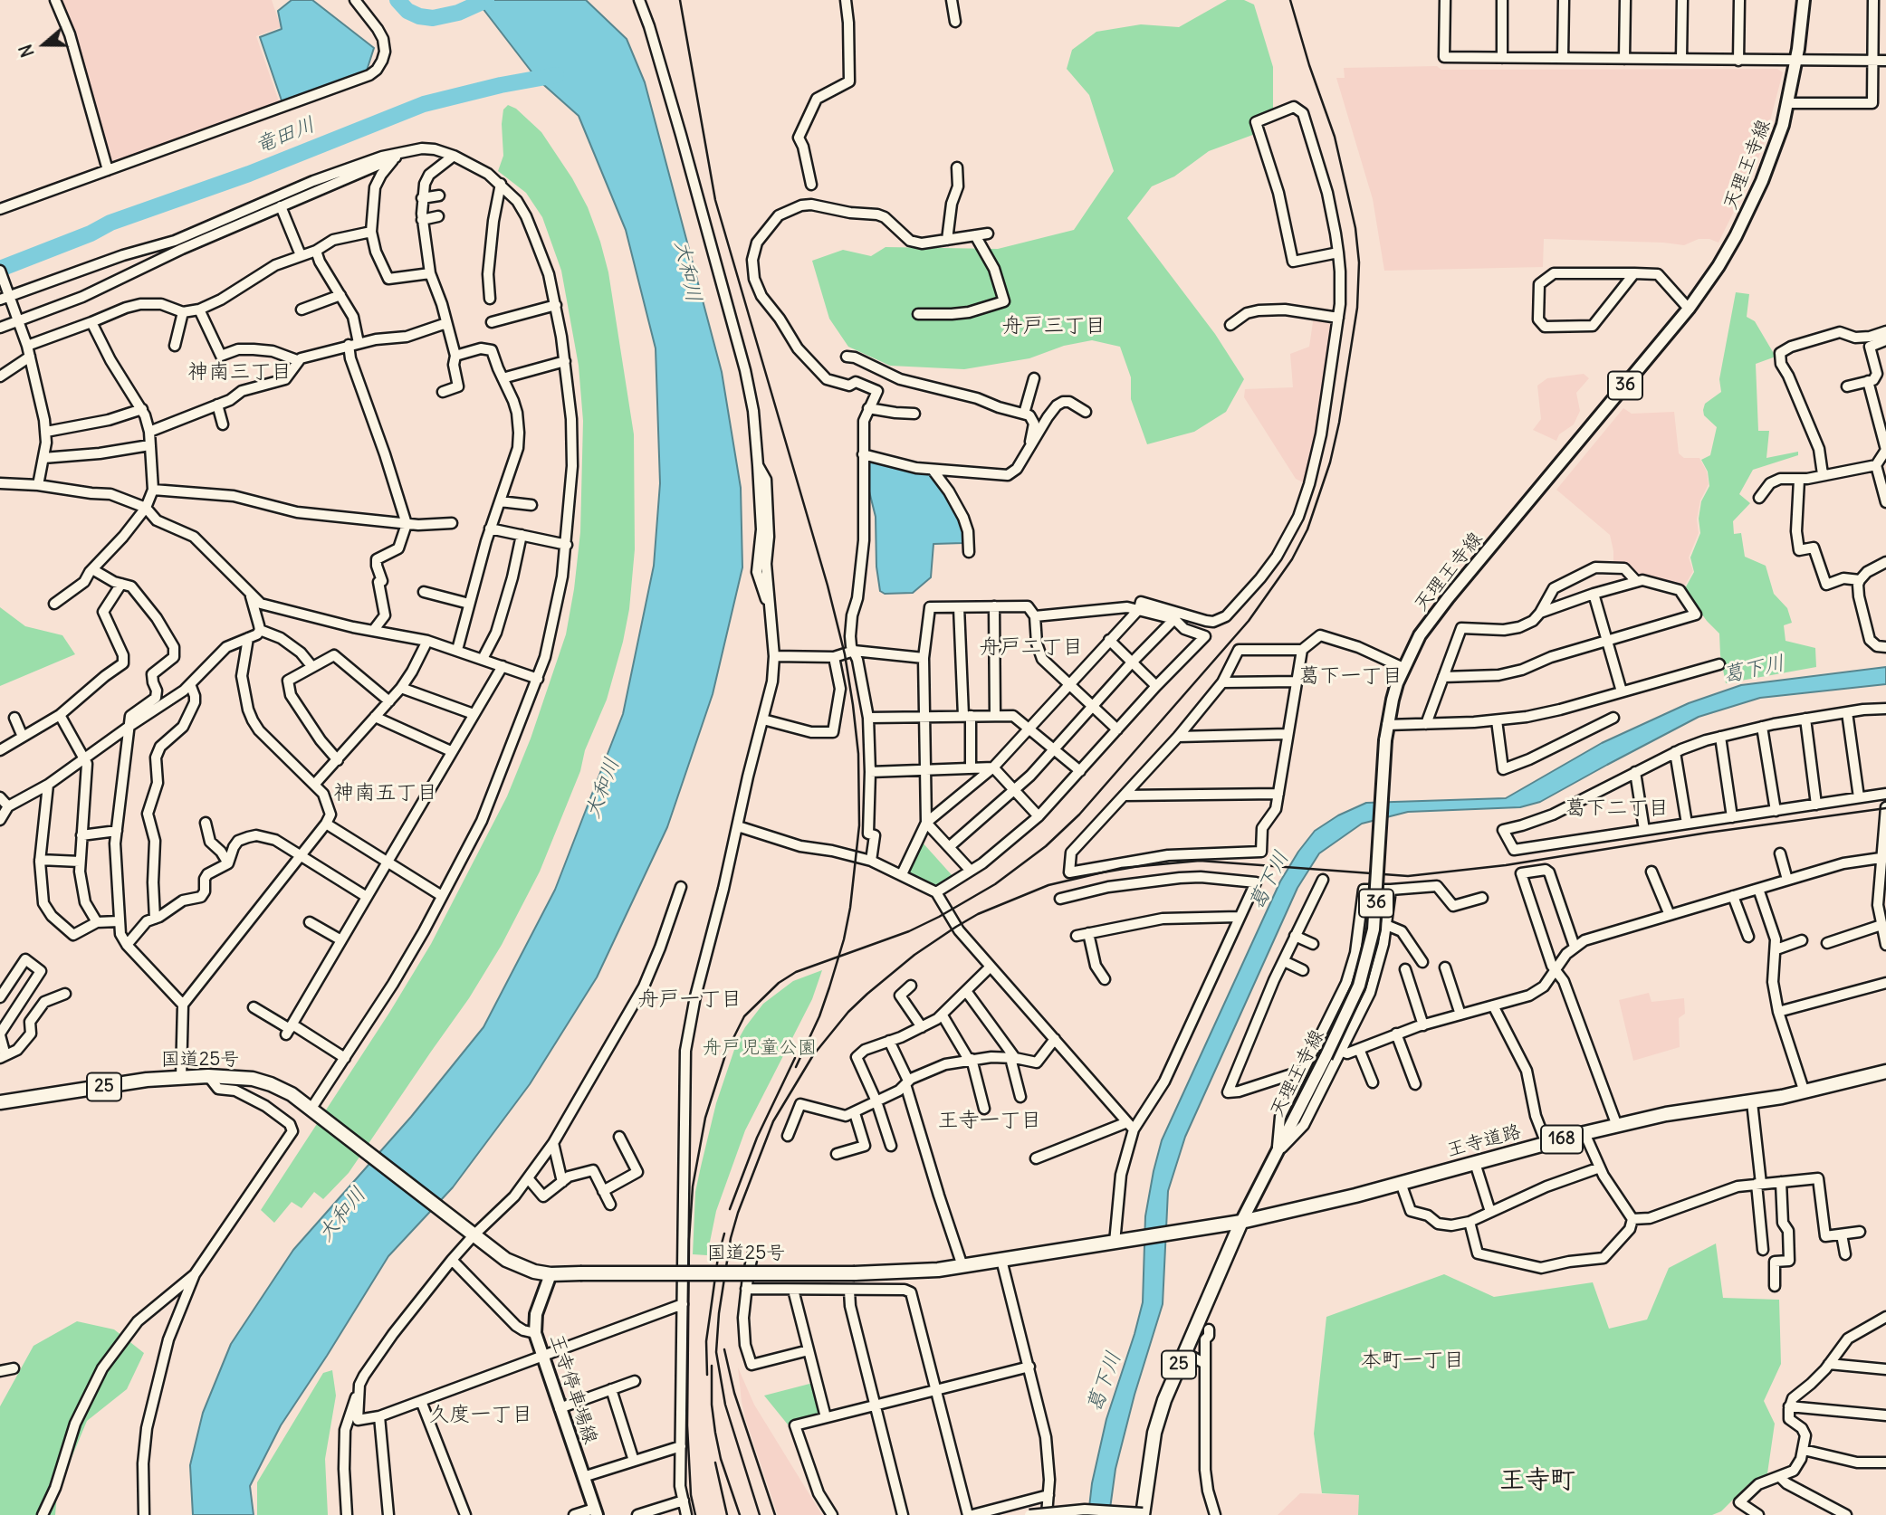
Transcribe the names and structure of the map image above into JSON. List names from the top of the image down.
{
  "streets": {
    "highway": [
      "国道25号",
      "25",
      "168",
      "王寺道路"
    ],
    "main road": ["天理王寺線", "36", "王寺停車場線"]
  },
  "crossings": [
    ["天理王寺線", "国道25号"],
    ["天理王寺線", "25"],
    ["天理王寺線", "王寺道路"],
    ["国道25号", "25"],
    ["国道25号", "王寺道路"],
    ["国道25号", "王寺停車場線"],
    ["25", "王寺道路"]
  ],
  "districts": [
    "舟戸三丁目",
    "神南三丁目",
    "舟戸二丁目",
    "葛下一丁目",
    "神南五丁目",
    "葛下二丁目",
    "舟戸一丁目",
    "王寺一丁目",
    "本町一丁目",
    "久度一丁目",
    "王寺町"
  ],
  "water": ["竜田川", "大和川", "葛下川"],
  "parks": ["舟戸児童公園"],
  "north": "left"
}
